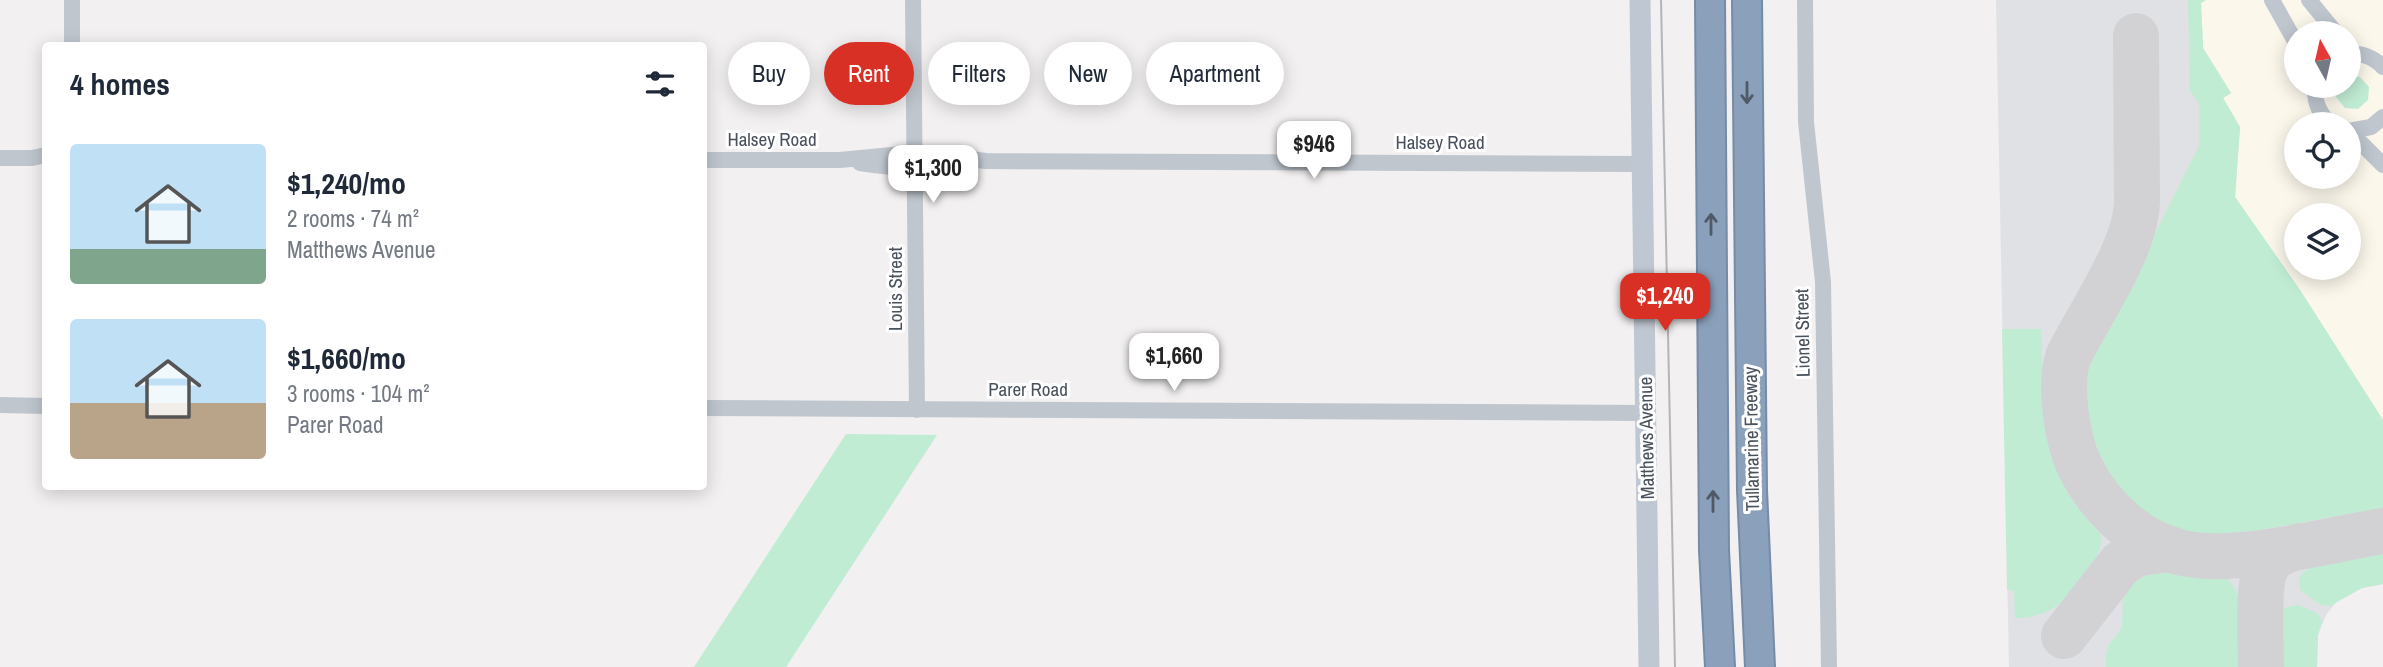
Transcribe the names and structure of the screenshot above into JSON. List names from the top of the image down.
{
  "streets": {
    "highway": ["Tullamarine Freeway"],
    "main road": ["Matthews Avenue"],
    "street": [
      "Halsey Road",
      "Louis Street",
      "Lionel Street",
      "Parer Road"
    ]
  },
  "crossings": [
    ["Halsey Road", "Louis Street"],
    ["Halsey Road", "Matthews Avenue"],
    ["Louis Street", "Parer Road"],
    ["Parer Road", "Matthews Avenue"]
  ],
  "north": "top",
  "page": {
    "chip": [
      "Buy",
      "Rent",
      "Filters",
      "New",
      "Apartment"
    ],
    "heading": "4 homes",
    "price": [
      "$946",
      "$1,300",
      "$1,240",
      "$1,660"
    ],
    "list": [
      {
        "name": "$1,240/mo",
        "note": "2 rooms · 74 m² · Matthews Avenue"
      },
      {
        "name": "$1,660/mo",
        "note": "3 rooms · 104 m² · Parer Road"
      }
    ]
  }
}
